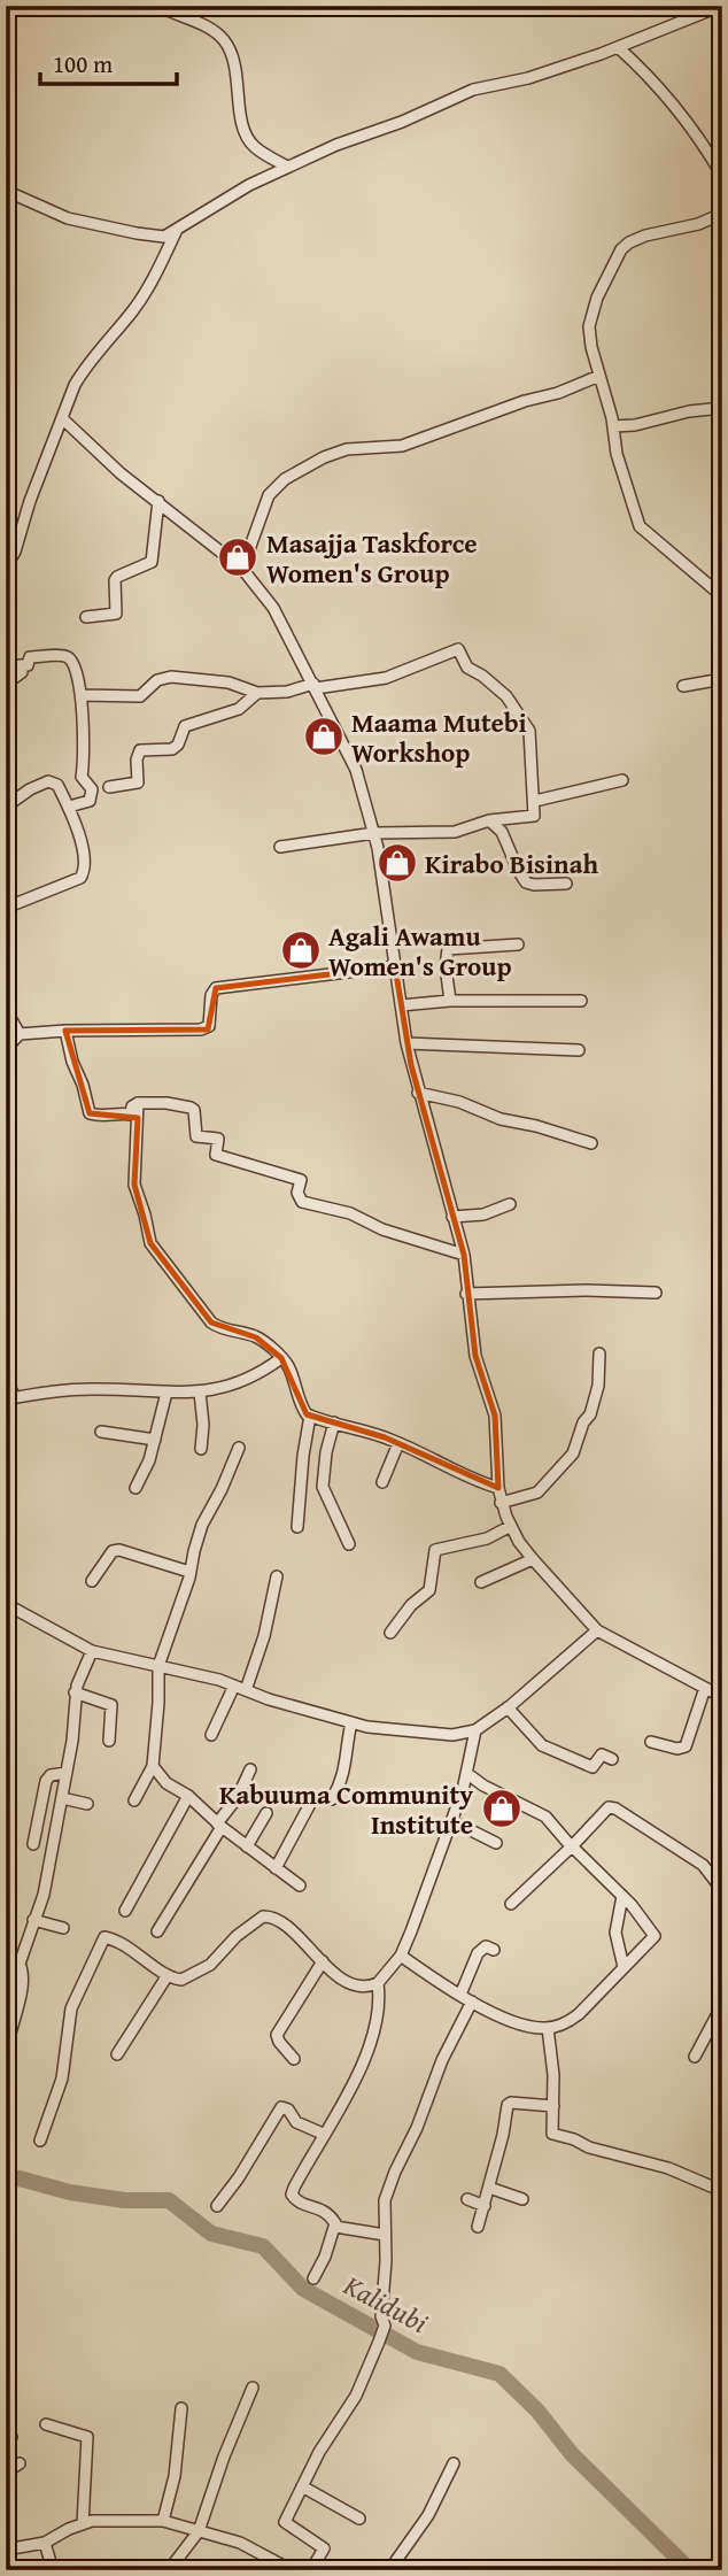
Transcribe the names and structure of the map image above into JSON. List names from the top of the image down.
{
  "water": ["Kalidubi"],
  "places": {
    "shop": [
      "Masajja Taskforce Women's Group",
      "Maama Mutebi Workshop",
      "Kirabo Bisinah",
      "Agali Awamu Women's Group",
      "Kabuuma Community Institute"
    ]
  },
  "scale_bar": "100 m"
}
